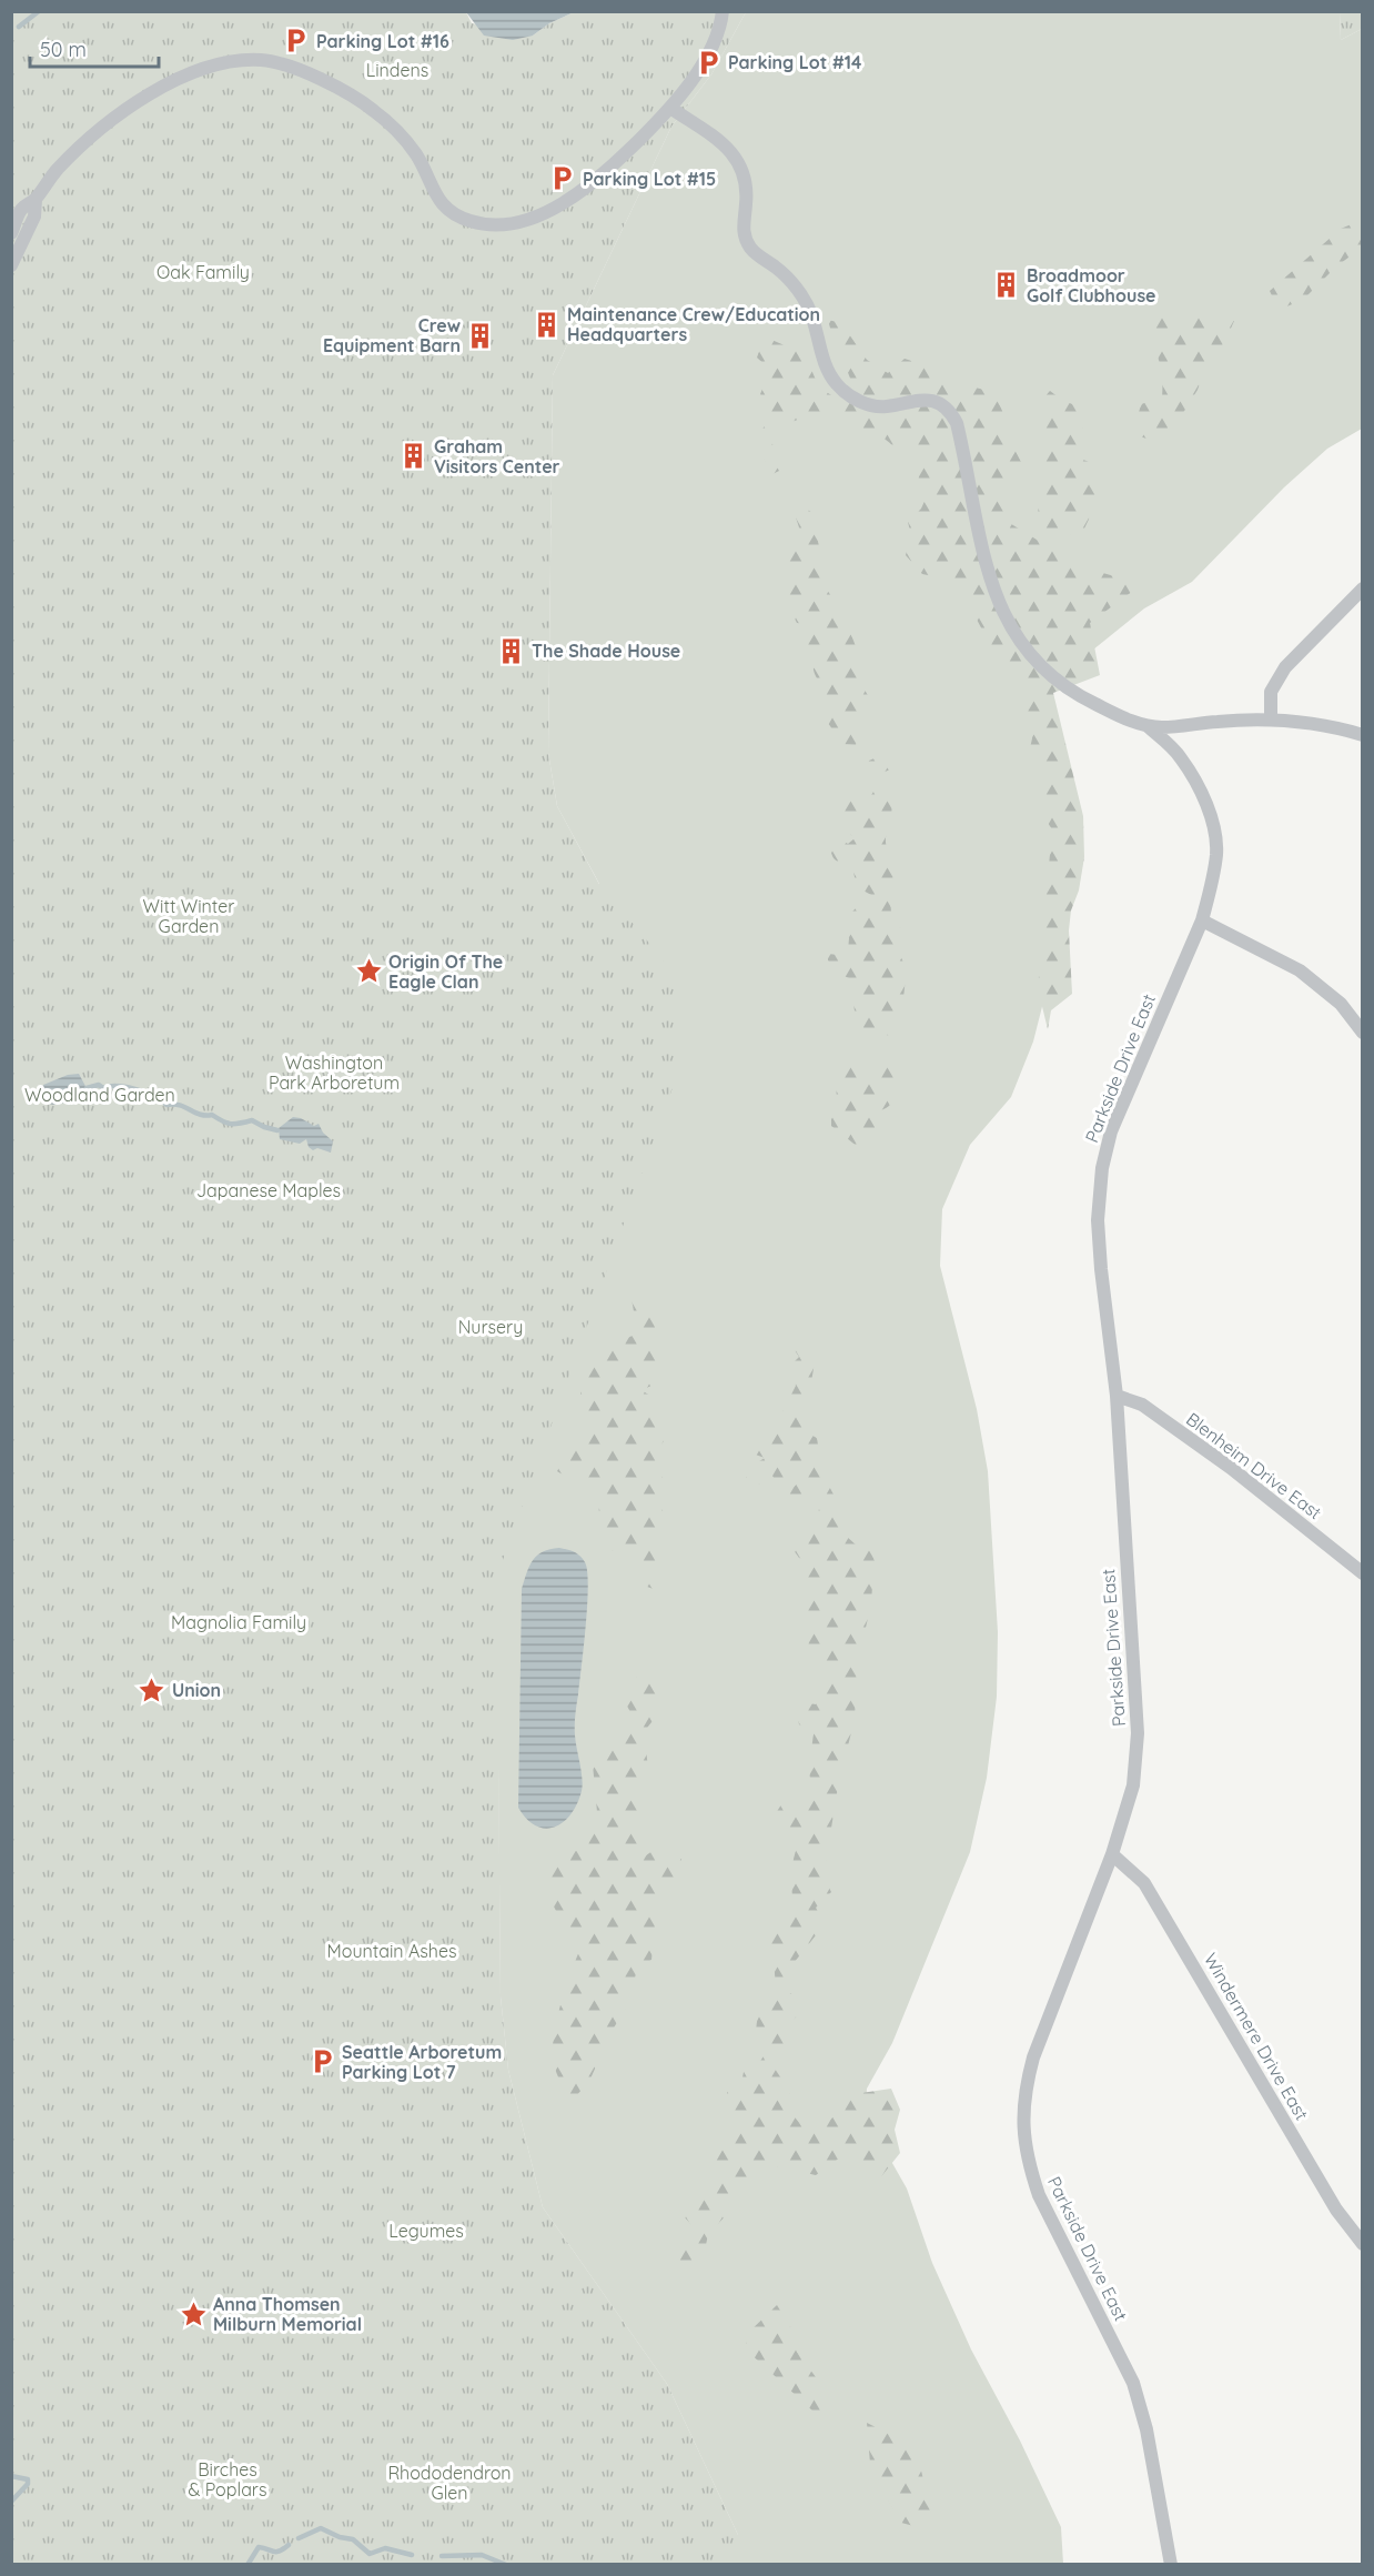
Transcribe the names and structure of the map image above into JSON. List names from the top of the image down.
{
  "streets": {
    "street": ["Parkside Drive East", "Blenheim Drive East", "Windermere Drive East"]
  },
  "crossings": [
    ["Parkside Drive East", "Blenheim Drive East"],
    ["Parkside Drive East", "Windermere Drive East"]
  ],
  "parks": [
    "Lindens",
    "Oak Family",
    "Witt Winter Garden",
    "Washington Park Arboretum",
    "Woodland Garden",
    "Japanese Maples",
    "Nursery",
    "Magnolia Family",
    "Mountain Ashes",
    "Legumes",
    "Birches & Poplars",
    "Rhododendron Glen"
  ],
  "places": {
    "parking": [
      "Parking Lot #16",
      "Parking Lot #14",
      "Parking Lot #15",
      "Seattle Arboretum Parking Lot 7"
    ],
    "building": [
      "Broadmoor Golf Clubhouse",
      "Maintenance Crew/Education Headquarters",
      "Crew Equipment Barn",
      "Graham Visitors Center",
      "The Shade House"
    ],
    "place": ["Origin Of The Eagle Clan", "Union", "Anna Thomsen Milburn Memorial"]
  },
  "scale_bar": "50 m"
}
